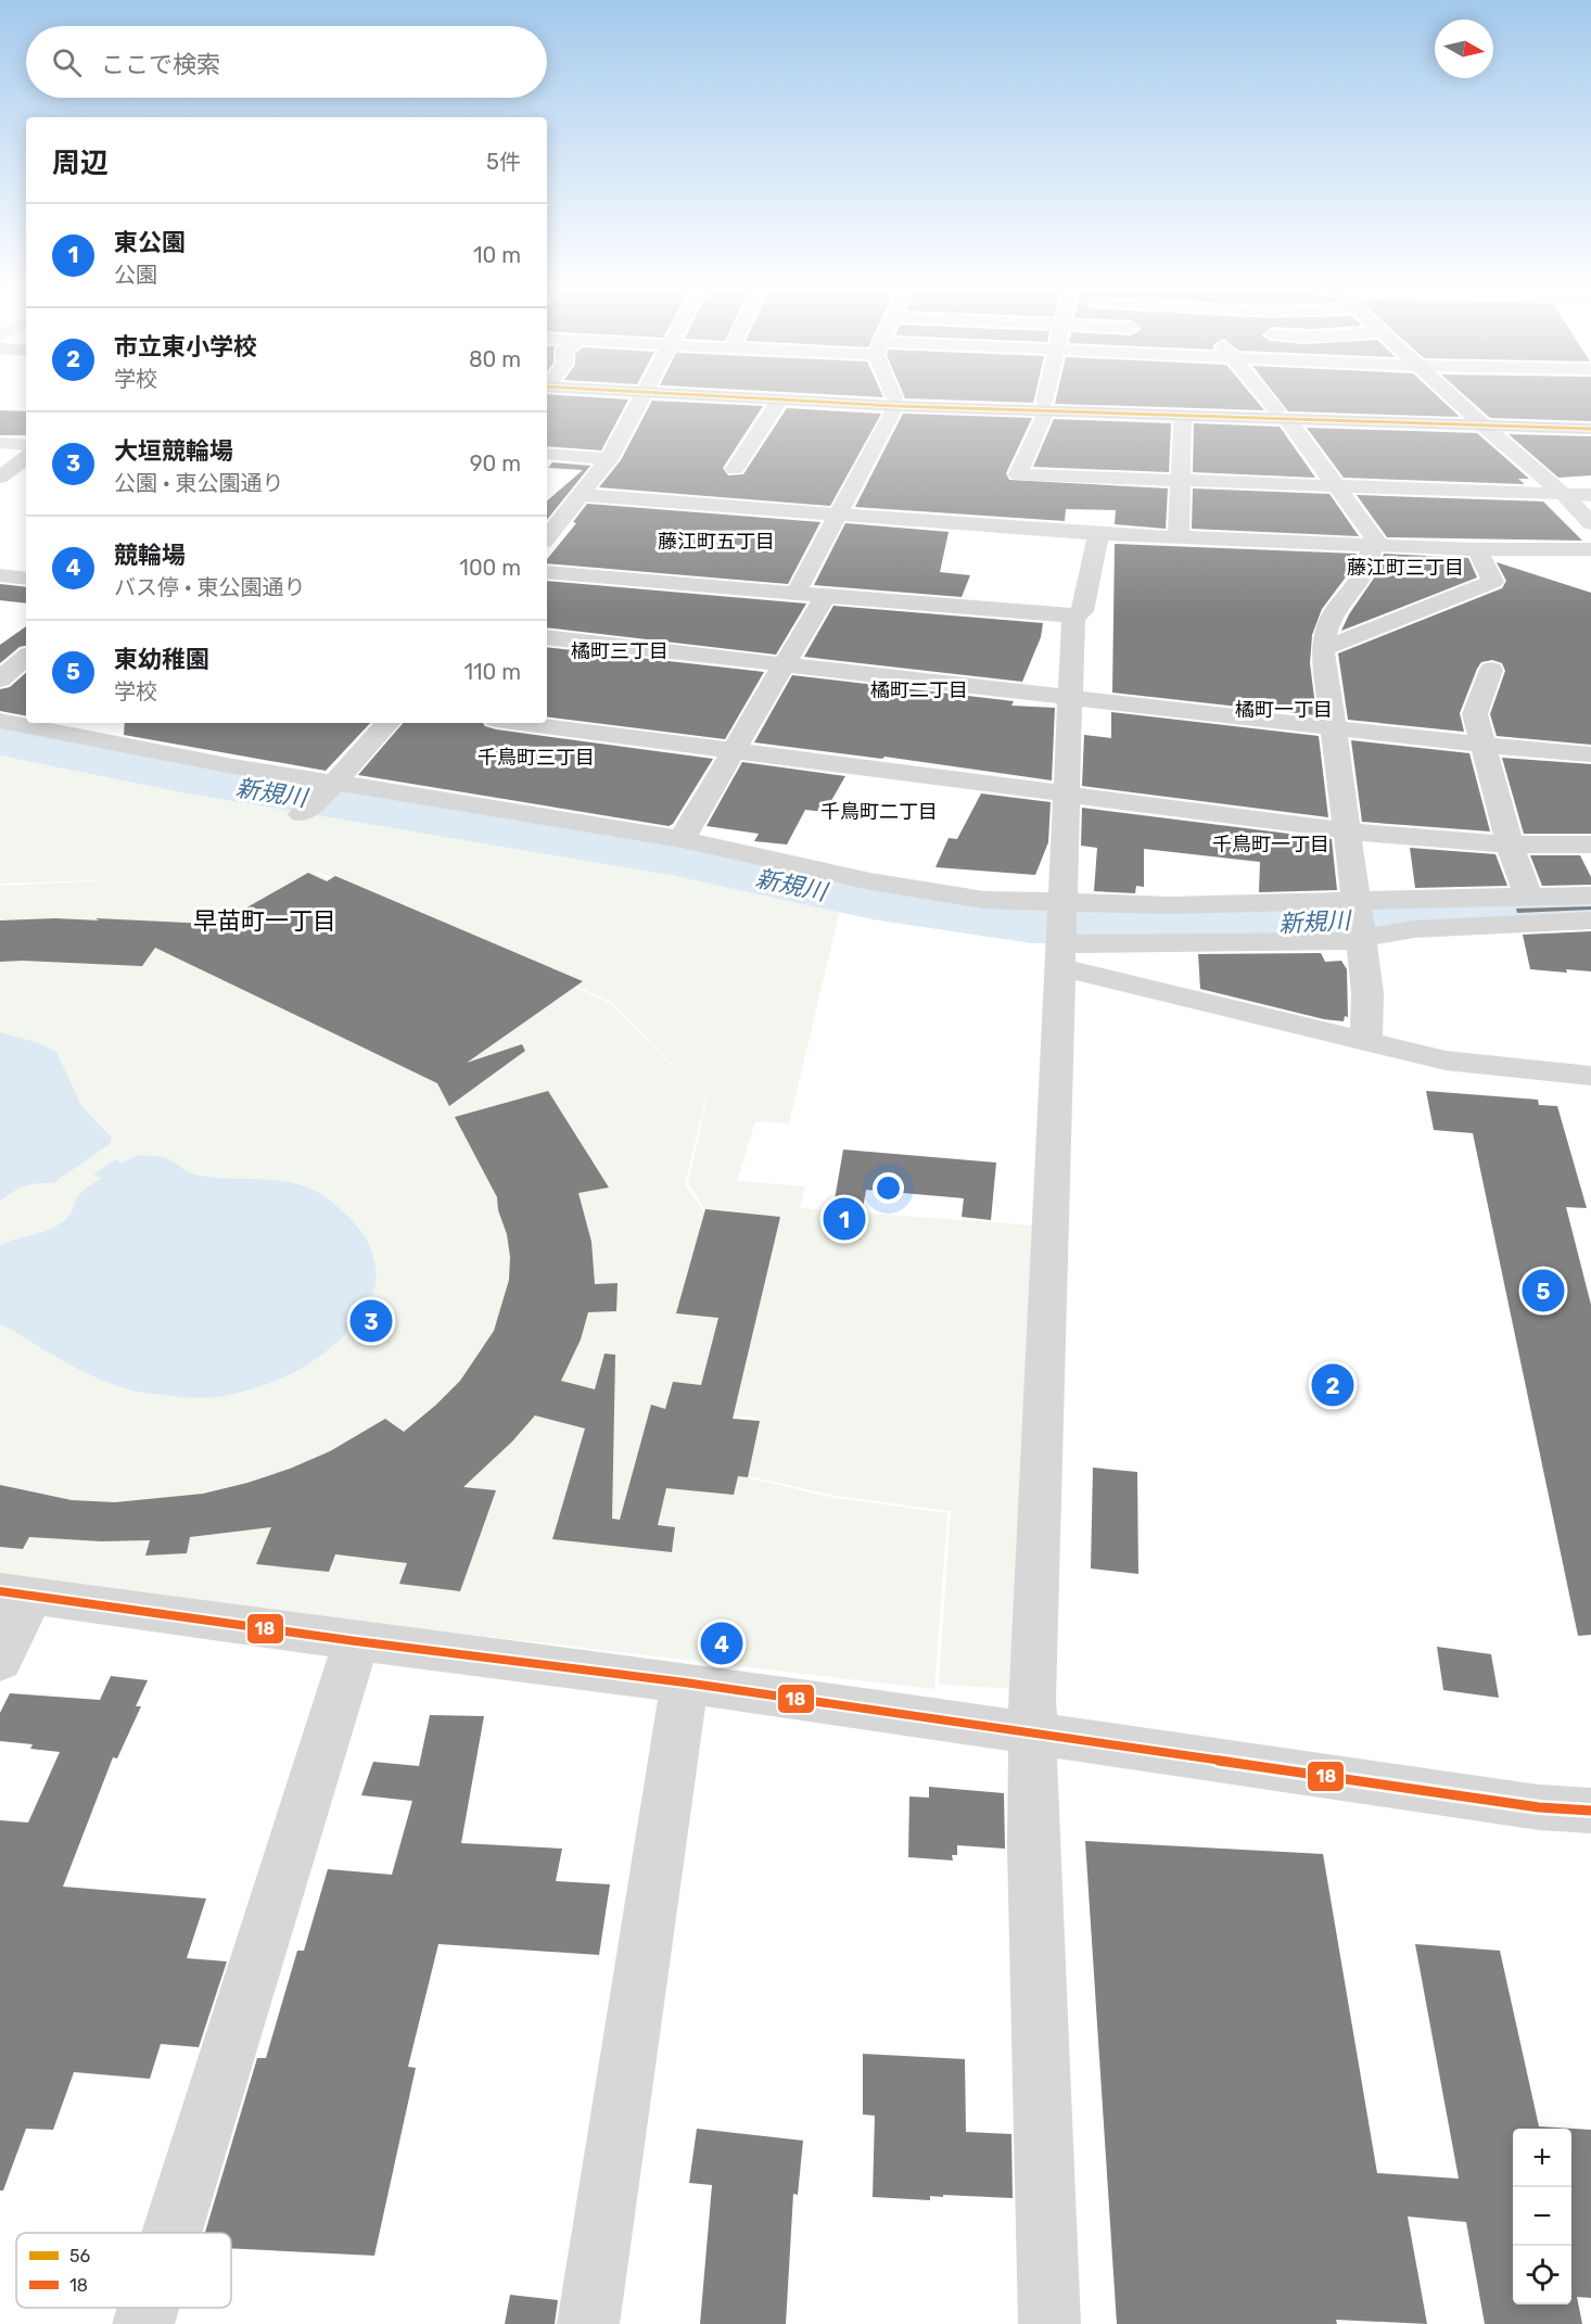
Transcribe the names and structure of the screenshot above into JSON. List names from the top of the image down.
{
  "districts": [
    "藤江町五丁目",
    "藤江町三丁目",
    "橘町三丁目",
    "橘町二丁目",
    "橘町一丁目",
    "千鳥町三丁目",
    "千鳥町二丁目",
    "千鳥町一丁目",
    "早苗町一丁目"
  ],
  "water": ["新規川"],
  "lines": ["transit line 56", "transit line 18"],
  "legend": ["56", "18"],
  "north": "right",
  "page": {
    "search": "ここで検索",
    "heading": ["周辺", "5件"],
    "list": [
      {
        "mark": "1",
        "name": "東公園",
        "note": "公園",
        "value": "10 m"
      },
      {
        "mark": "2",
        "name": "市立東小学校",
        "note": "学校",
        "value": "80 m"
      },
      {
        "mark": "3",
        "name": "大垣競輪場",
        "note": "公園 · 東公園通り",
        "value": "90 m"
      },
      {
        "mark": "4",
        "name": "競輪場",
        "note": "バス停 · 東公園通り",
        "value": "100 m"
      },
      {
        "mark": "5",
        "name": "東幼稚園",
        "note": "学校",
        "value": "110 m"
      }
    ],
    "pins": [
      "1",
      "5",
      "3",
      "2",
      "4"
    ],
    "map_buttons": ["+", "−"]
  }
}
